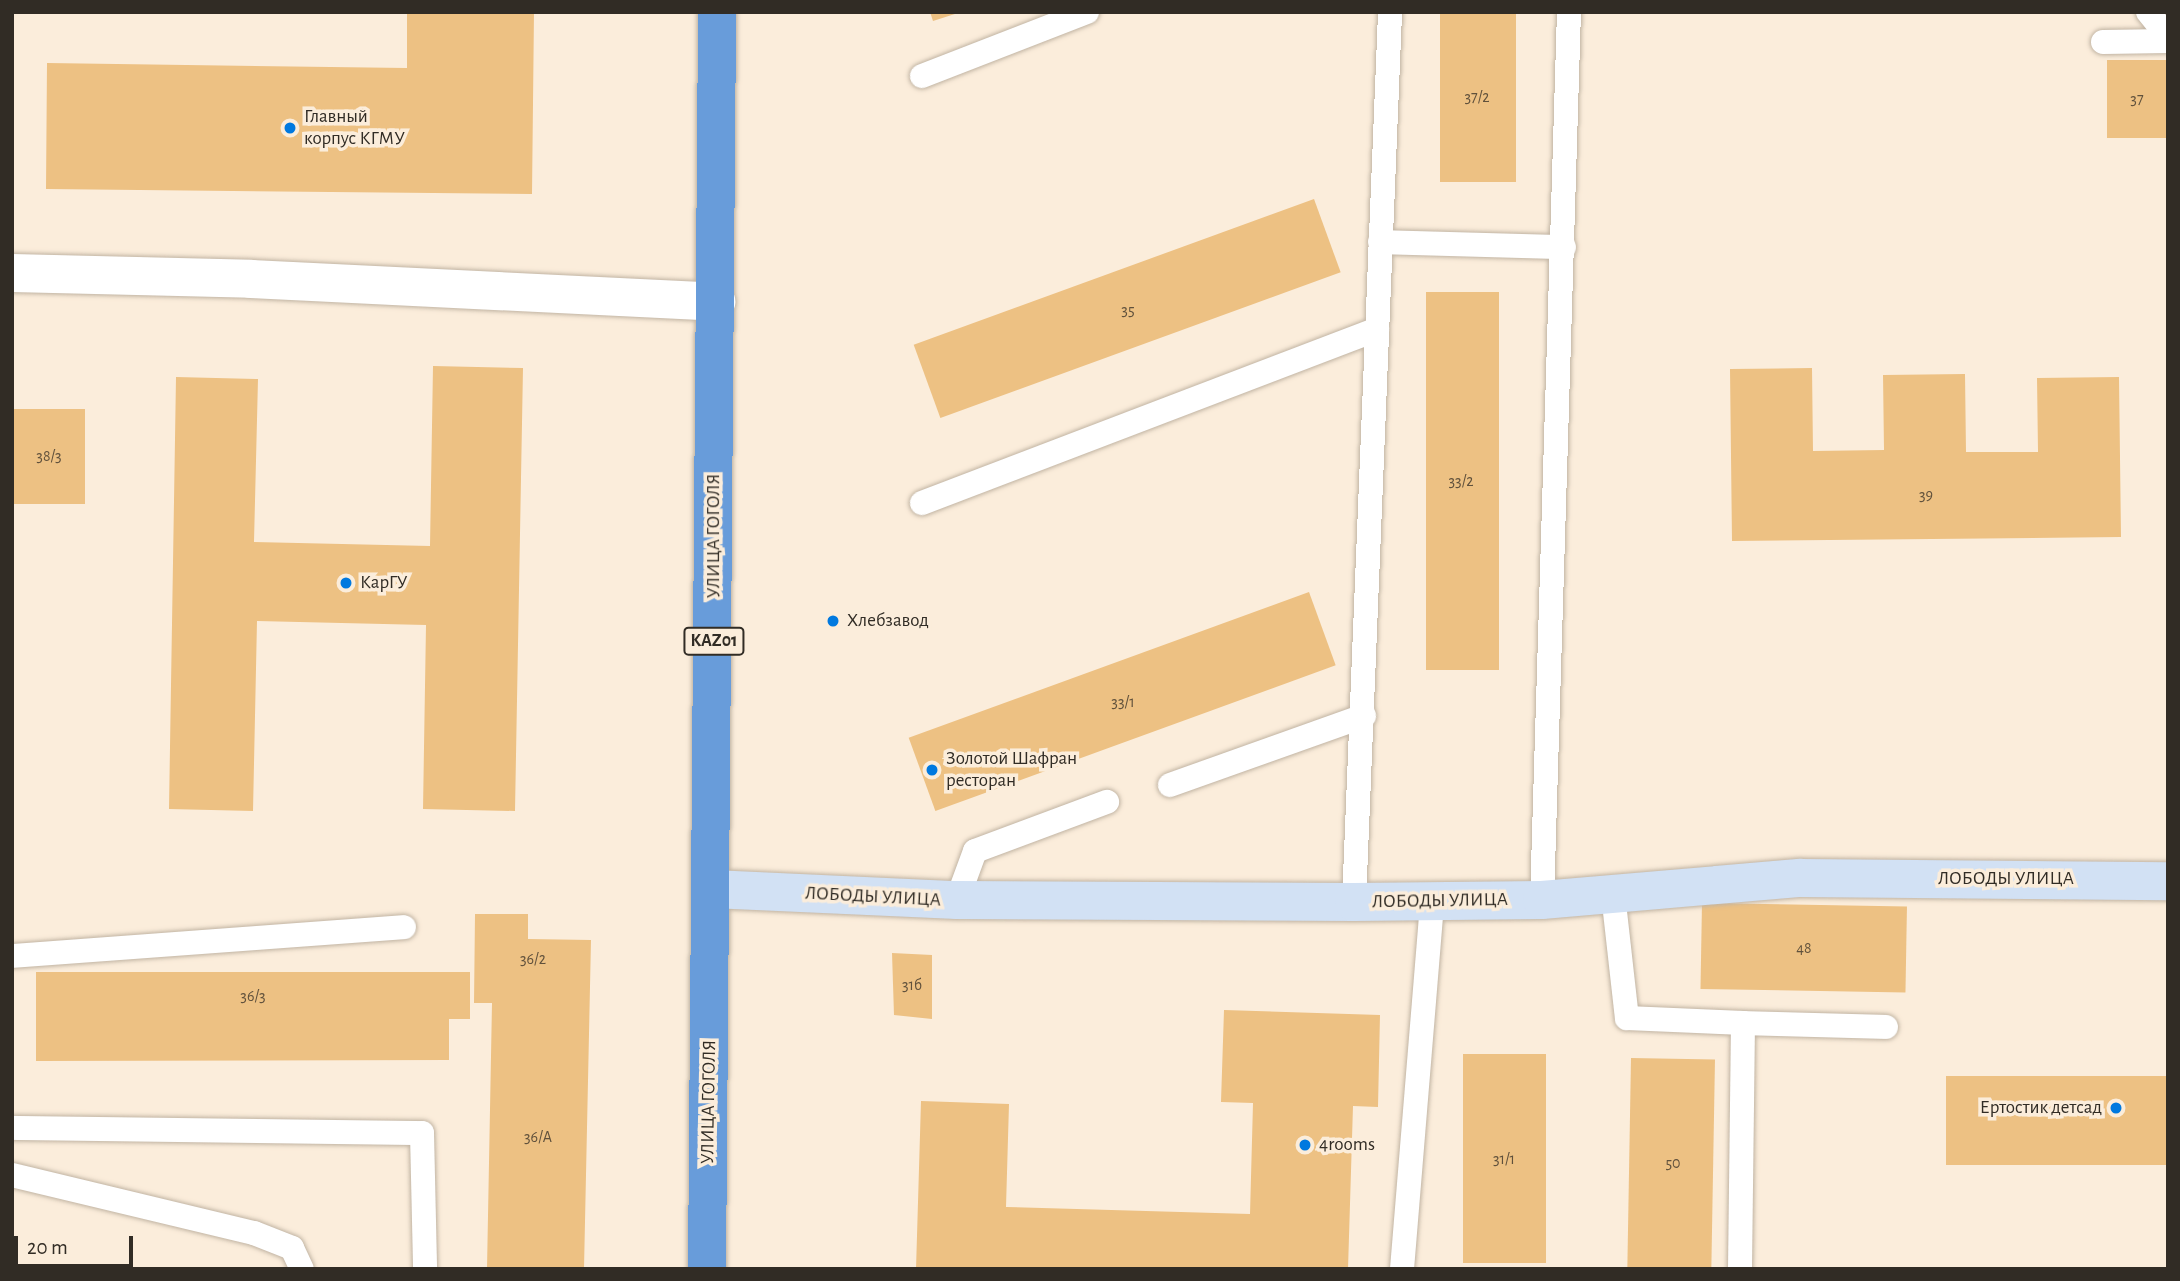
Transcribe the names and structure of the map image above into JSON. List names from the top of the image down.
{
  "streets": {
    "highway": ["УЛИЦА ГОГОЛЯ", "KАZ01"],
    "street": ["ЛОБОДЫ УЛИЦА"]
  },
  "crossings": [
    ["УЛИЦА ГОГОЛЯ", "ЛОБОДЫ УЛИЦА"]
  ],
  "places": [
    "Главный корпус КГМУ",
    "КарГУ",
    "Хлебзавод",
    "Золотой Шафран ресторан",
    "Ертостик детсад",
    "4rooms"
  ],
  "house_numbers": [
    "37/2",
    "37",
    "35",
    "38/3",
    "33/2",
    "39",
    "33/1",
    "48",
    "36/2",
    "31б",
    "36/3",
    "36/A",
    "31/1",
    "50"
  ],
  "scale_bar": "20 m"
}
